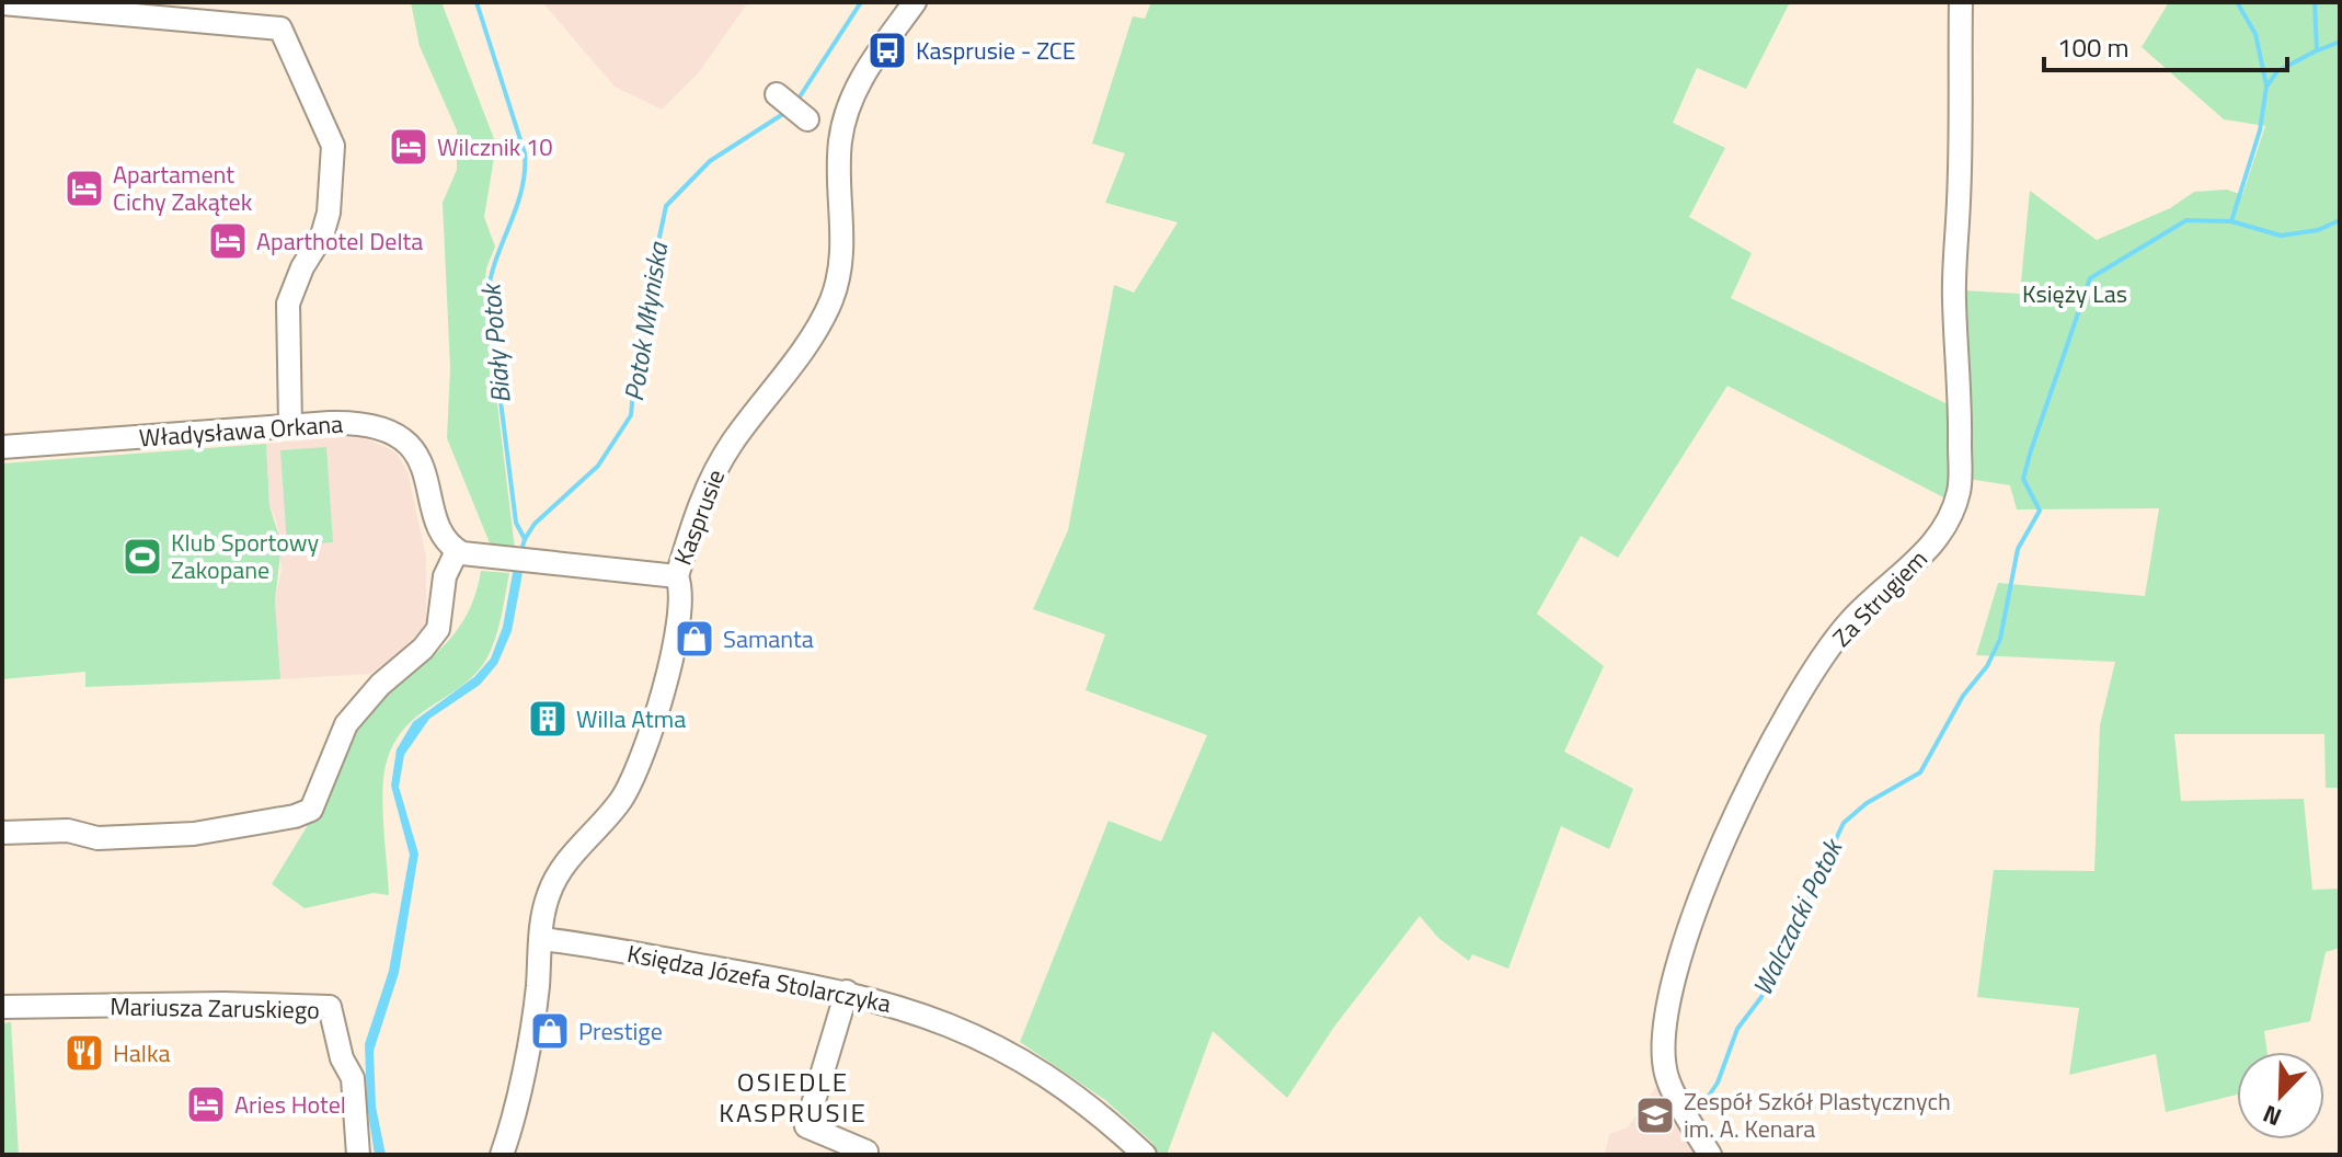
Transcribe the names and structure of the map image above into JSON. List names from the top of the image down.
{
  "streets": {
    "street": [
      "Władysława Orkana",
      "Kasprusie",
      "Za Strugiem",
      "Księdza Józefa Stolarczyka",
      "Mariusza Zaruskiego"
    ]
  },
  "crossings": [
    ["Kasprusie", "Księdza Józefa Stolarczyka"]
  ],
  "districts": ["OSIEDLE KASPRUSIE"],
  "water": ["Potok Młyniska", "Biały Potok", "Walczacki Potok"],
  "parks": ["Księży Las"],
  "places": {
    "bus stop": ["Kasprusie - ZCE"],
    "hotel": [
      "Wilcznik 10",
      "Apartament Cichy Zakątek",
      "Aparthotel Delta",
      "Aries Hotel"
    ],
    "sports": ["Klub Sportowy Zakopane"],
    "shop": ["Samanta", "Prestige"],
    "building": ["Willa Atma"],
    "restaurant": ["Halka"],
    "school or university": ["Zespół Szkół Plastycznych im. A. Kenara"]
  },
  "scale_bar": "100 m",
  "north": "bottom left"
}
